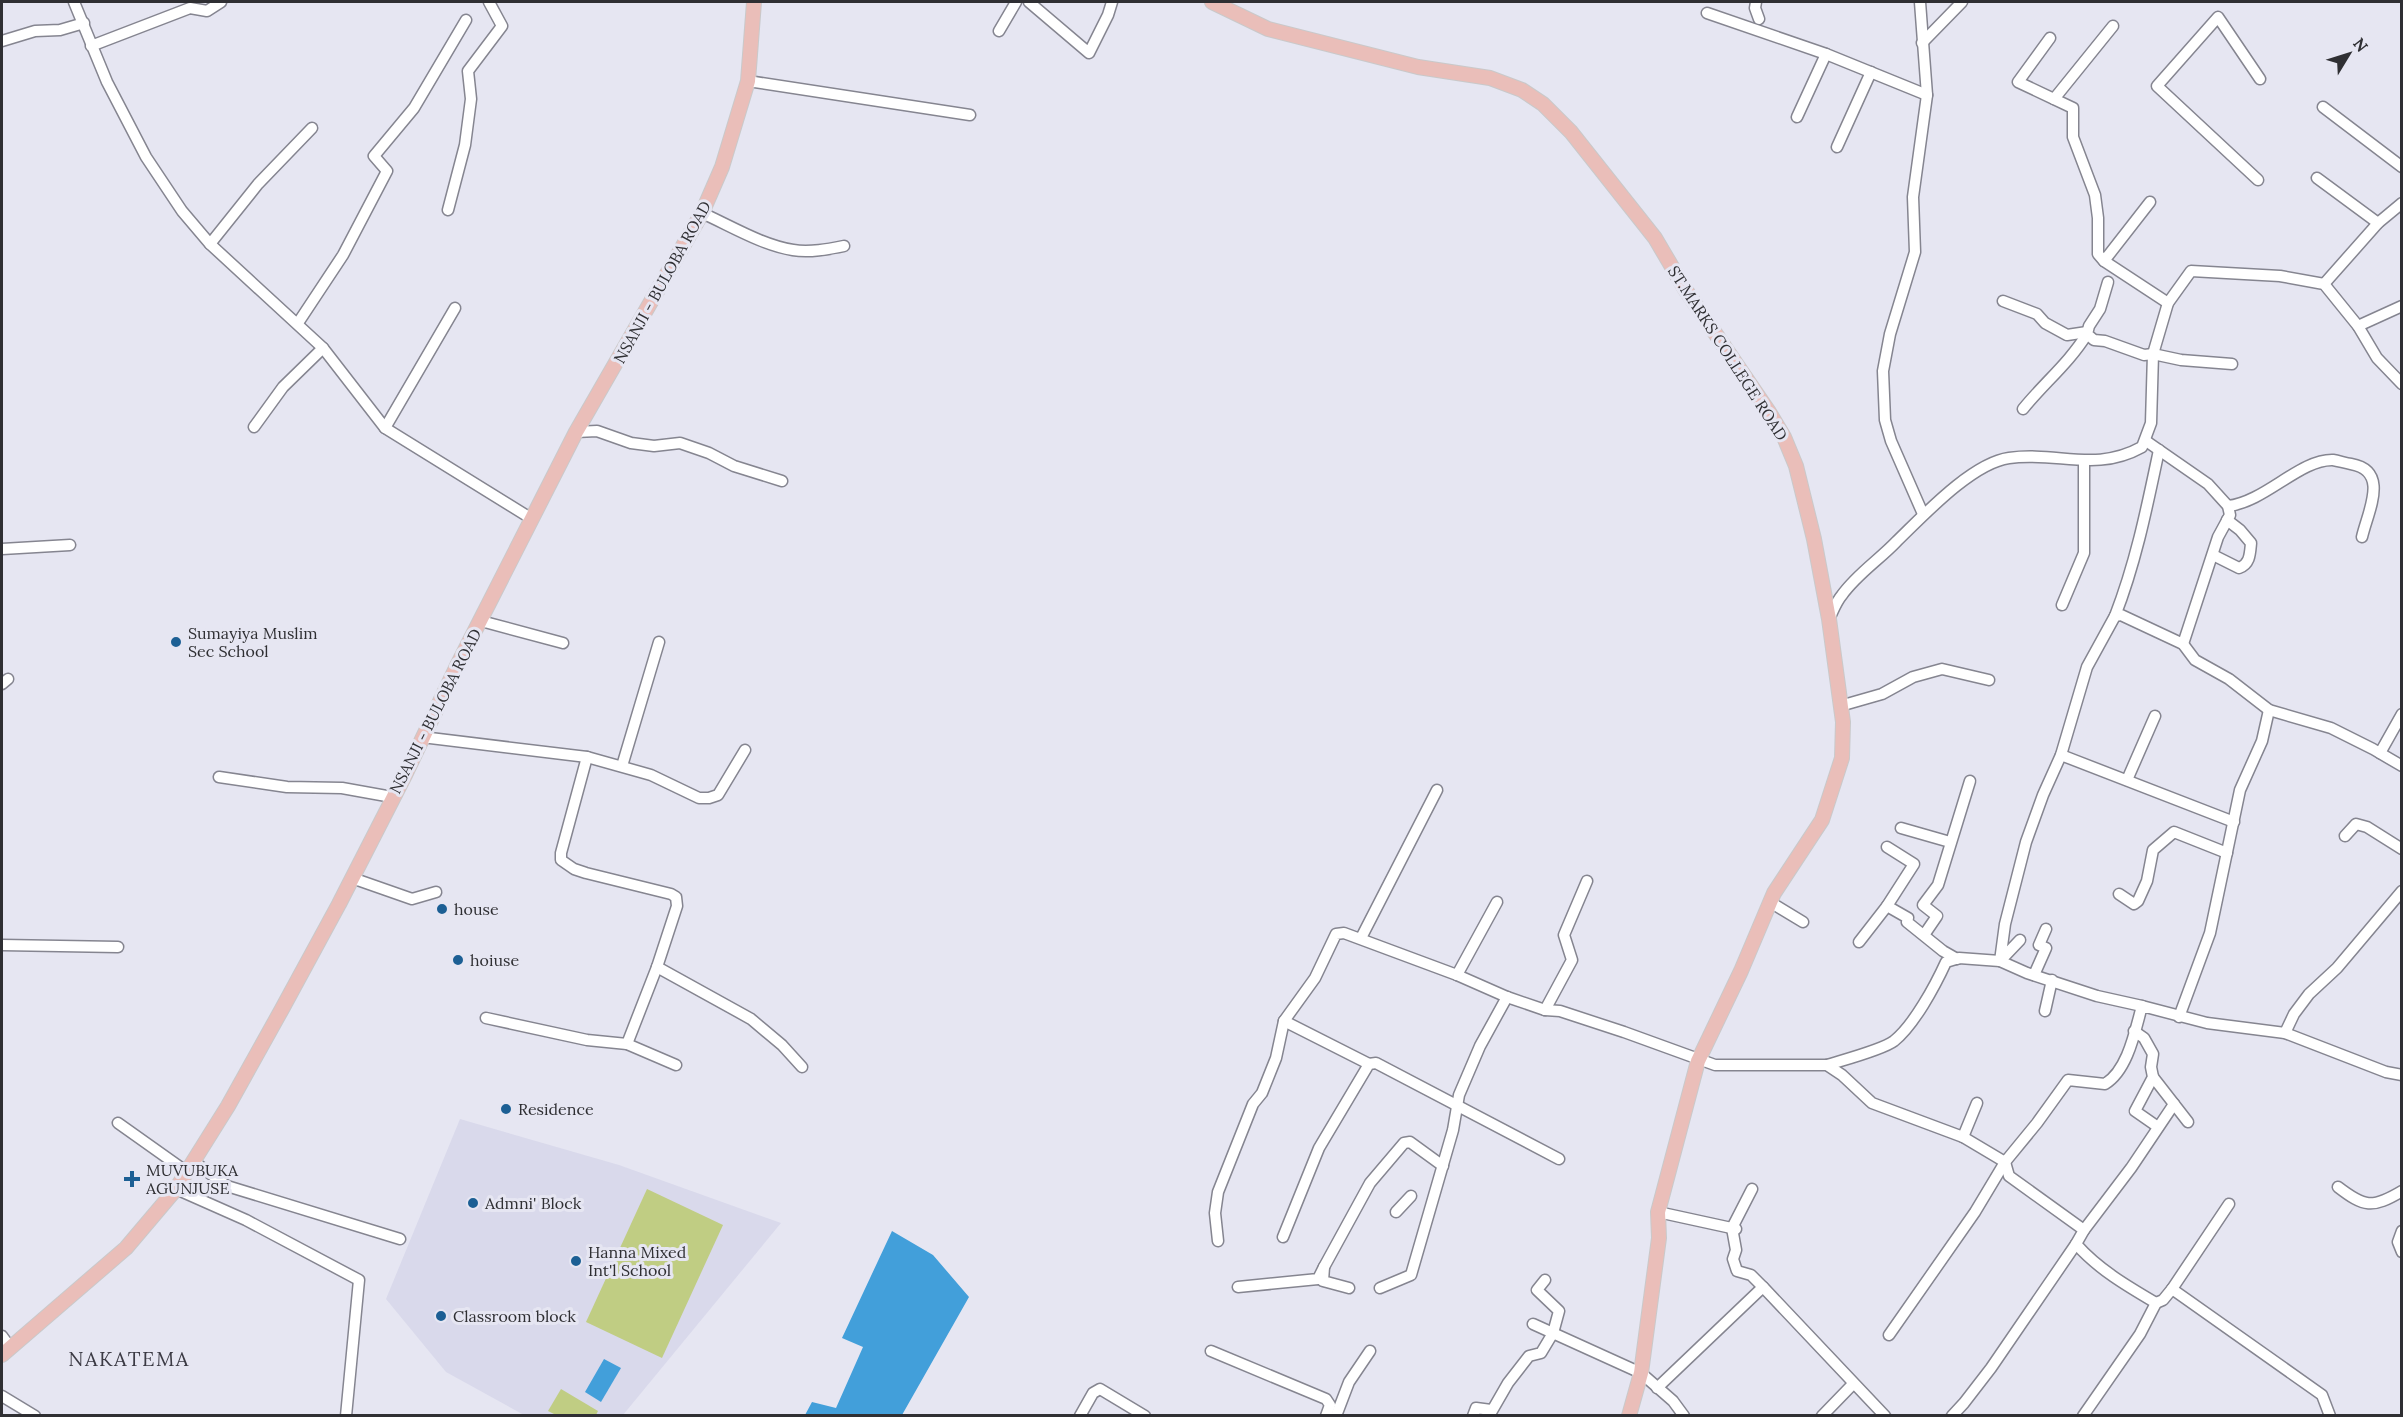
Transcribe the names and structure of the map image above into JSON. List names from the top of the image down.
{
  "streets": {
    "main road": ["NSANJI - BULOBA ROAD", "ST.MARKS COLLEGE ROAD"]
  },
  "districts": ["NAKATEMA"],
  "places": {
    "other": [
      "Sumayiya Muslim Sec School",
      "house",
      "hoiuse",
      "Residence",
      "Admni' Block",
      "Hanna Mixed Int'l School",
      "Classroom block"
    ],
    "health": ["MUVUBUKA AGUNJUSE"]
  },
  "north": "top right"
}
